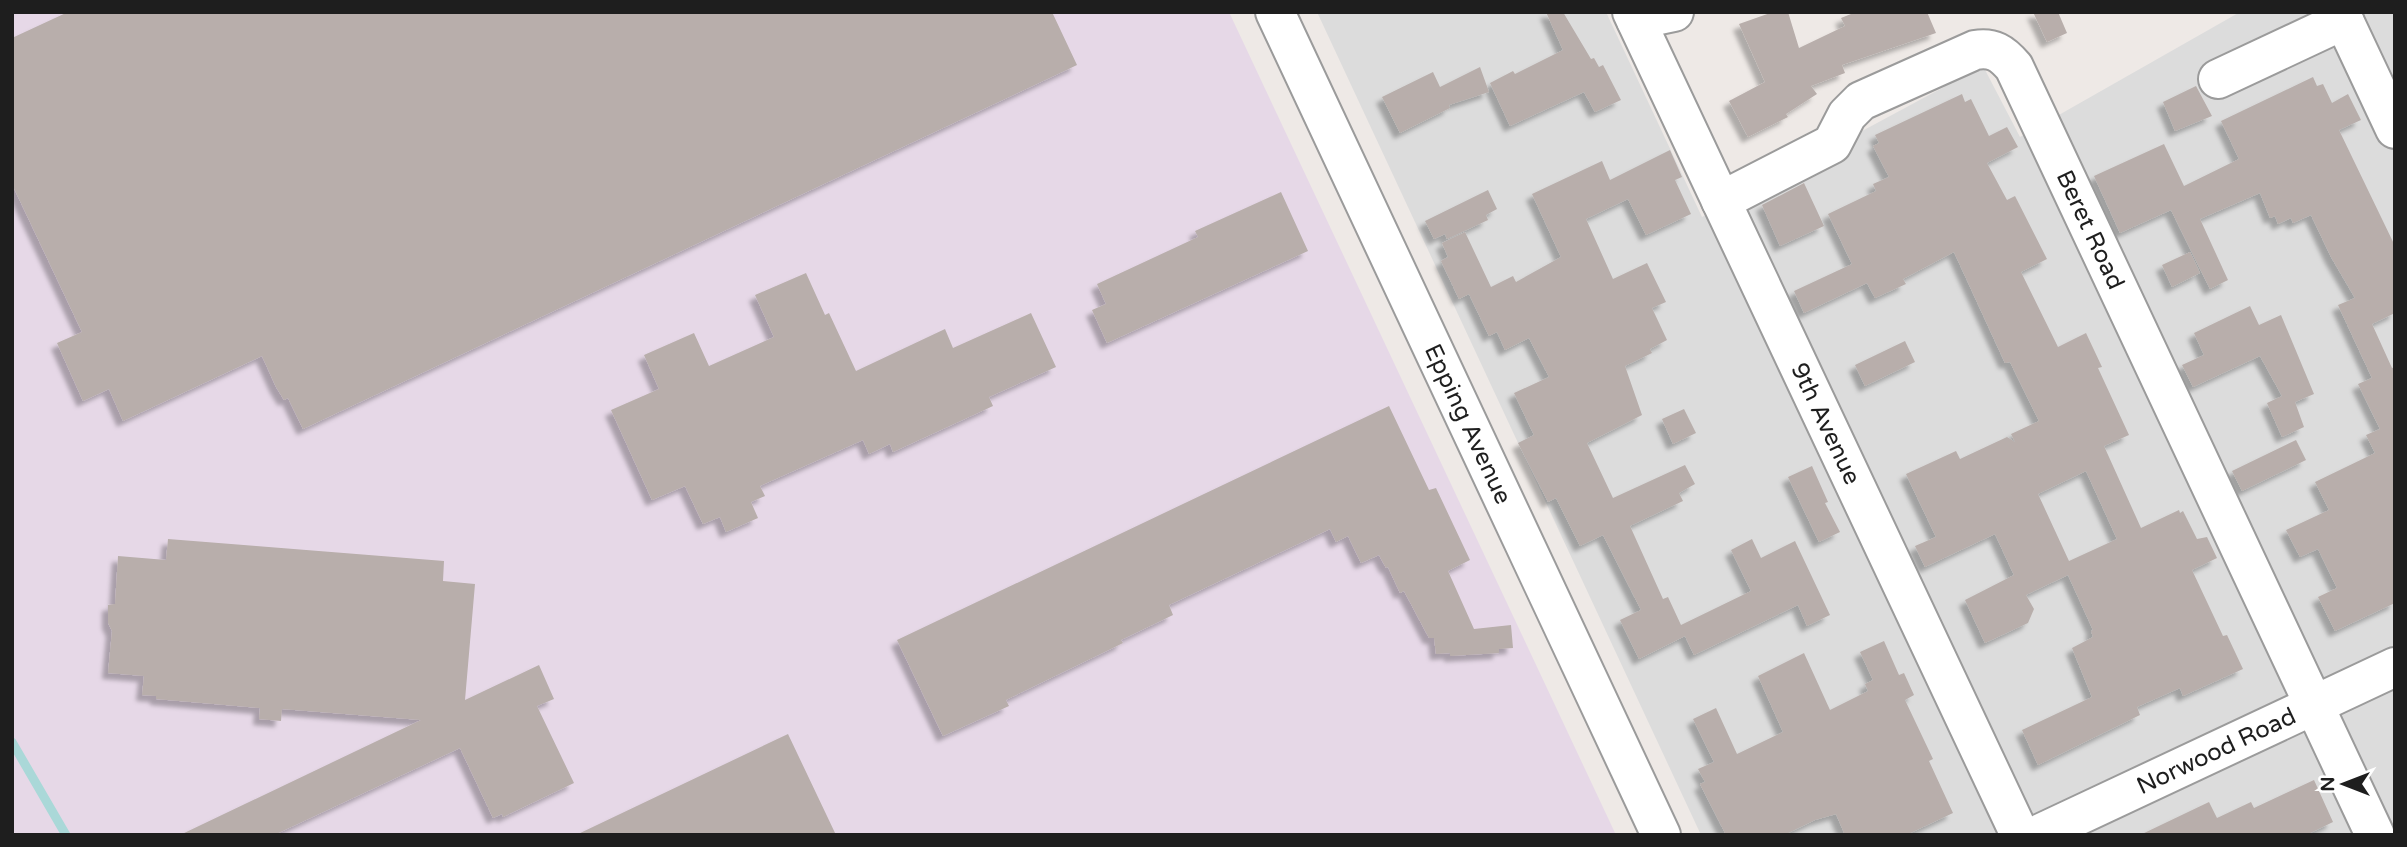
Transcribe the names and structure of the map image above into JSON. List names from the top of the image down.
{
  "streets": {
    "street": [
      "Beret Road",
      "9th Avenue",
      "Epping Avenue",
      "Norwood Road"
    ]
  },
  "crossings": [
    ["Beret Road", "9th Avenue"],
    ["Beret Road", "Norwood Road"]
  ],
  "north": "left"
}
